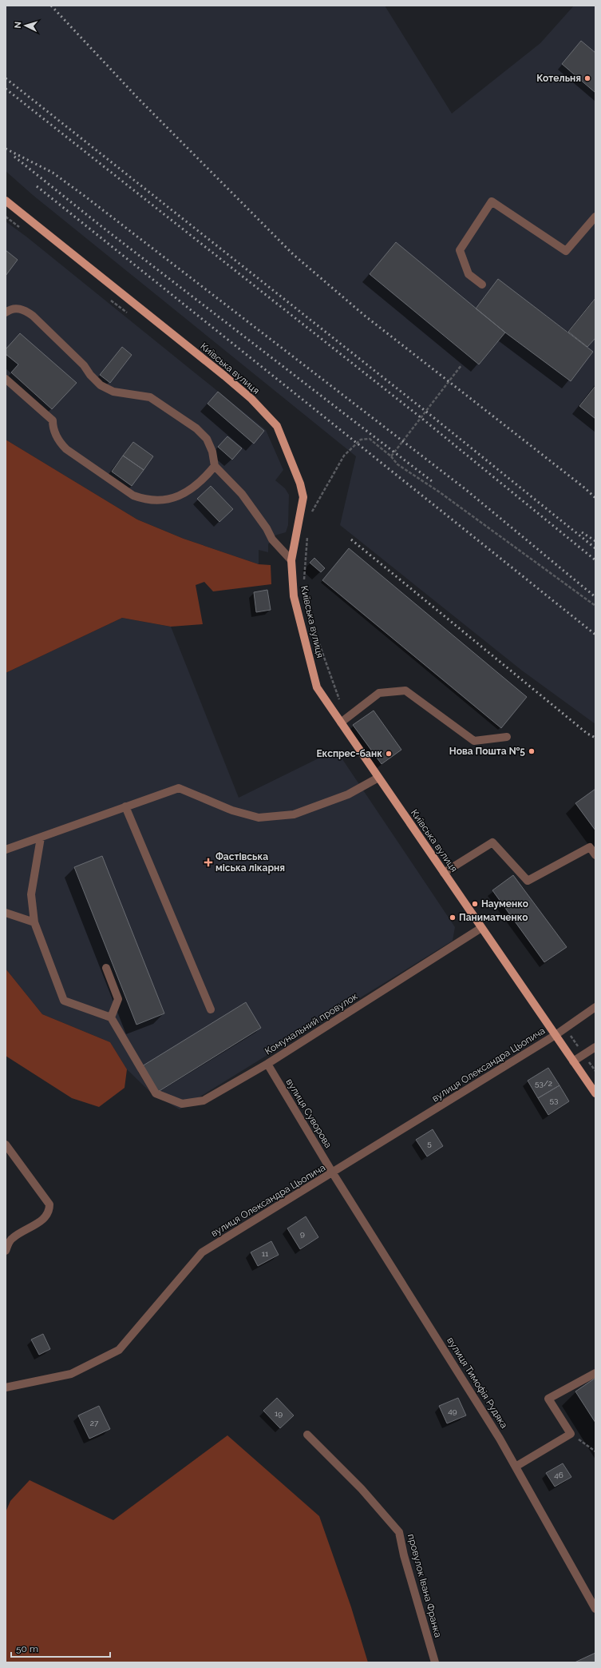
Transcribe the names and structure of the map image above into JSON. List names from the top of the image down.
{
  "streets": {
    "main road": ["Київська вулиця"],
    "street": [
      "Комунальний провулок",
      "вулиця Олександра Цьопича",
      "вулиця Суворова",
      "вулиця Тимофія Рудяка",
      "провулок Івана Франка"
    ]
  },
  "crossings": [
    ["Київська вулиця", "Комунальний провулок"],
    ["Київська вулиця", "вулиця Олександра Цьопича"],
    ["Комунальний провулок", "вулиця Суворова"],
    ["вулиця Олександра Цьопича", "вулиця Суворова"],
    ["вулиця Олександра Цьопича", "вулиця Тимофія Рудяка"],
    ["вулиця Суворова", "вулиця Тимофія Рудяка"]
  ],
  "places": {
    "other": [
      "Котельня",
      "Нова Пошта №5",
      "Експрес-банк",
      "Науменко",
      "Паниматченко"
    ],
    "health": ["Фастівська міська лікарня"]
  },
  "house_numbers": [
    "53/2",
    "53",
    "5",
    "9",
    "11",
    "49",
    "19",
    "27",
    "46"
  ],
  "scale_bar": "50 m",
  "north": "left"
}
